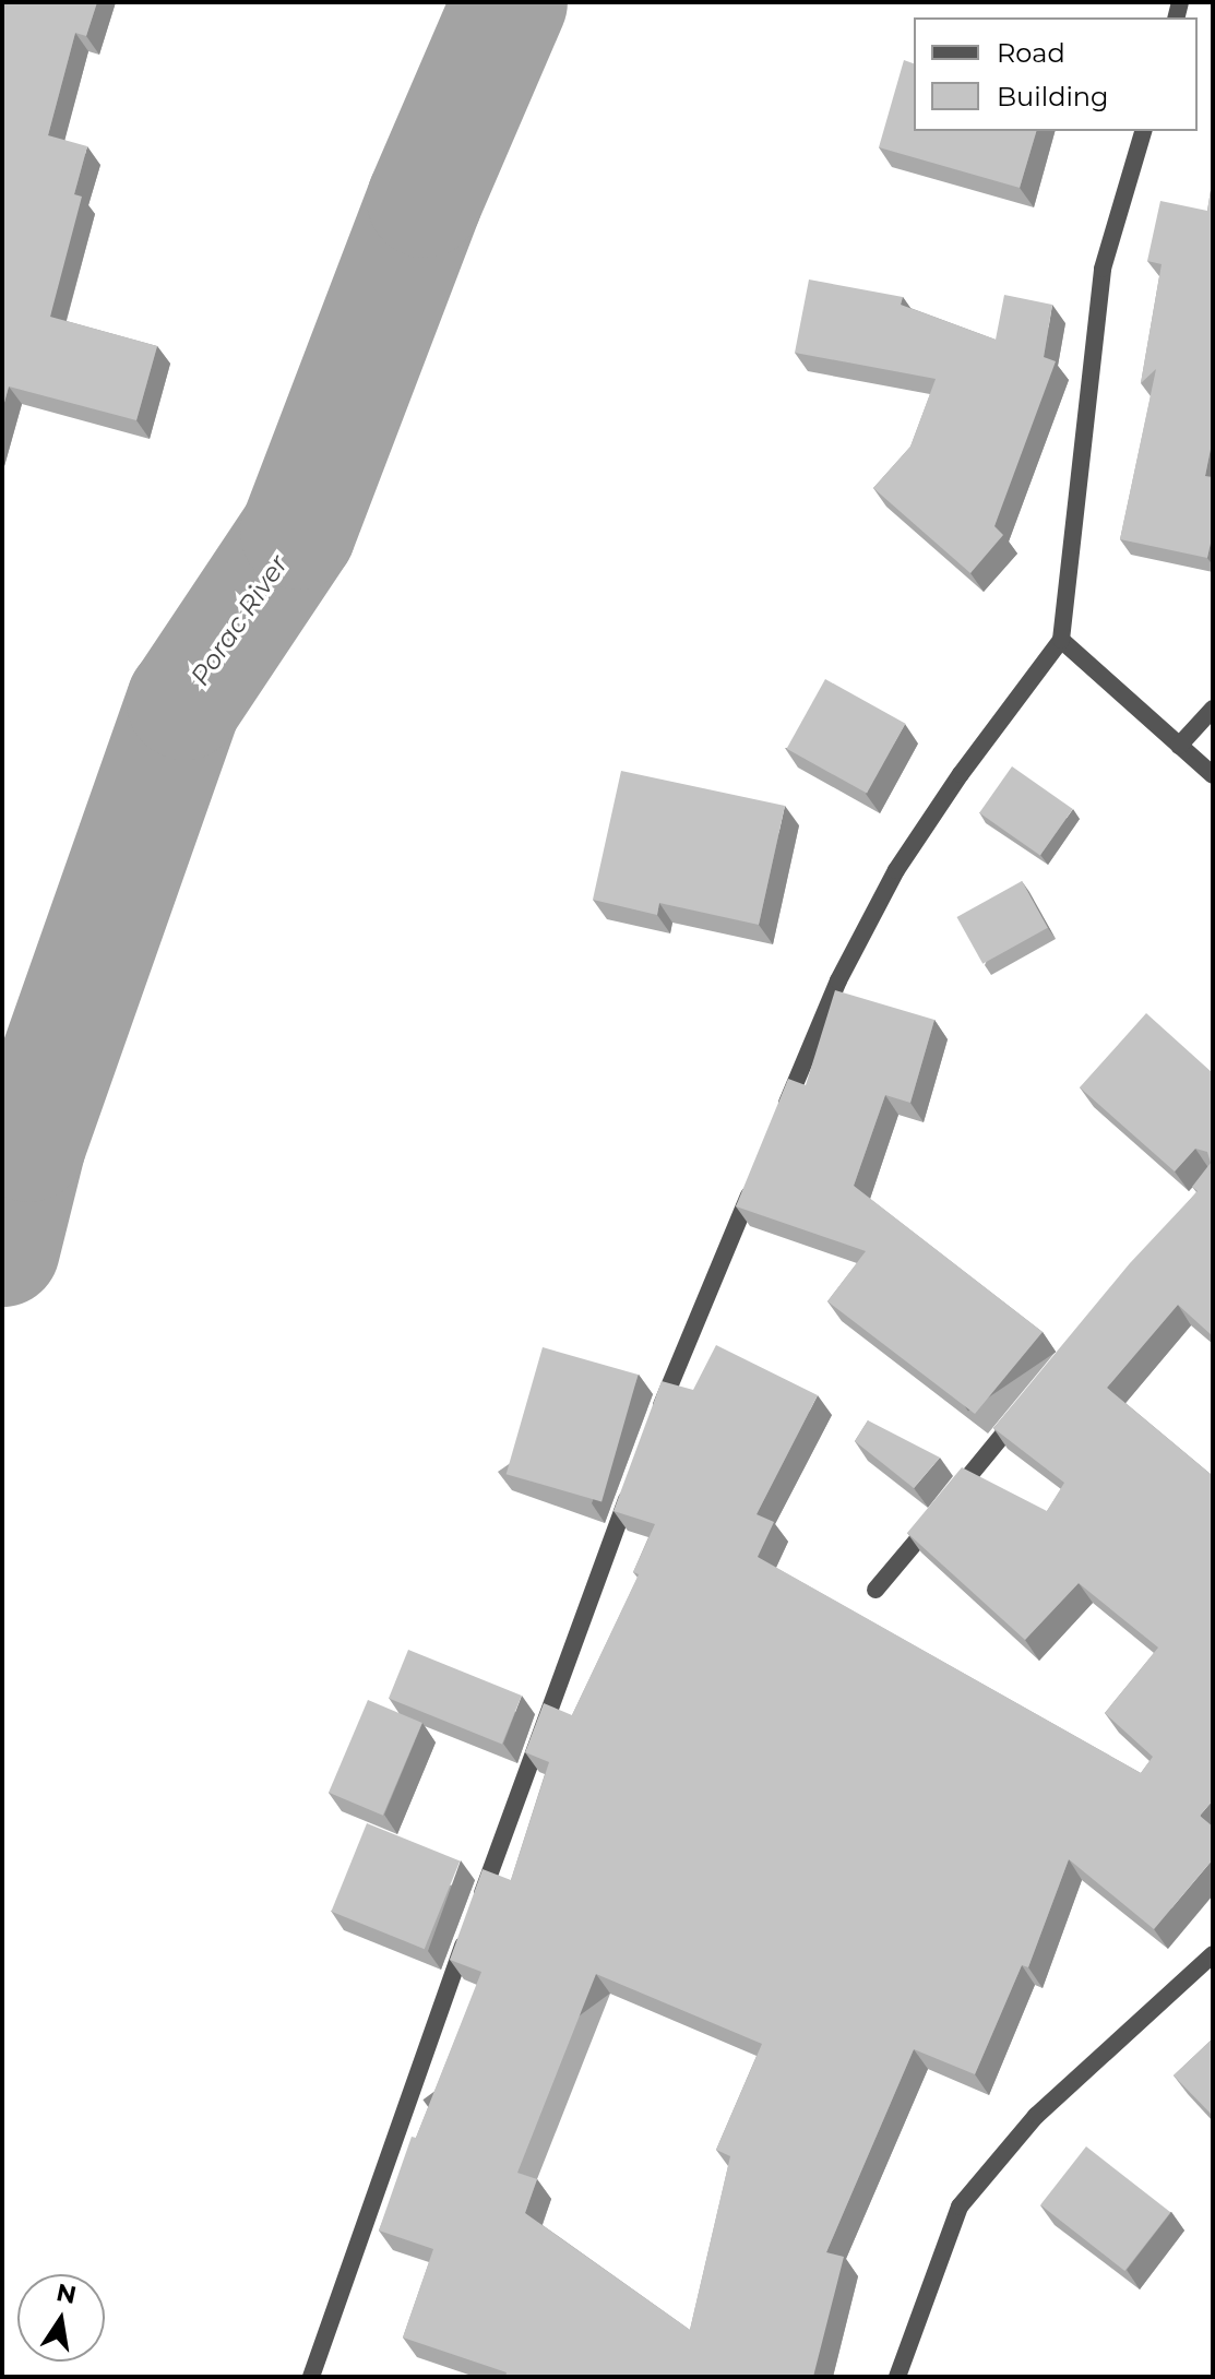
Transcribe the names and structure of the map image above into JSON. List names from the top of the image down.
{
  "water": ["Porac River"],
  "legend": ["Road", "Building"],
  "north": "top"
}
